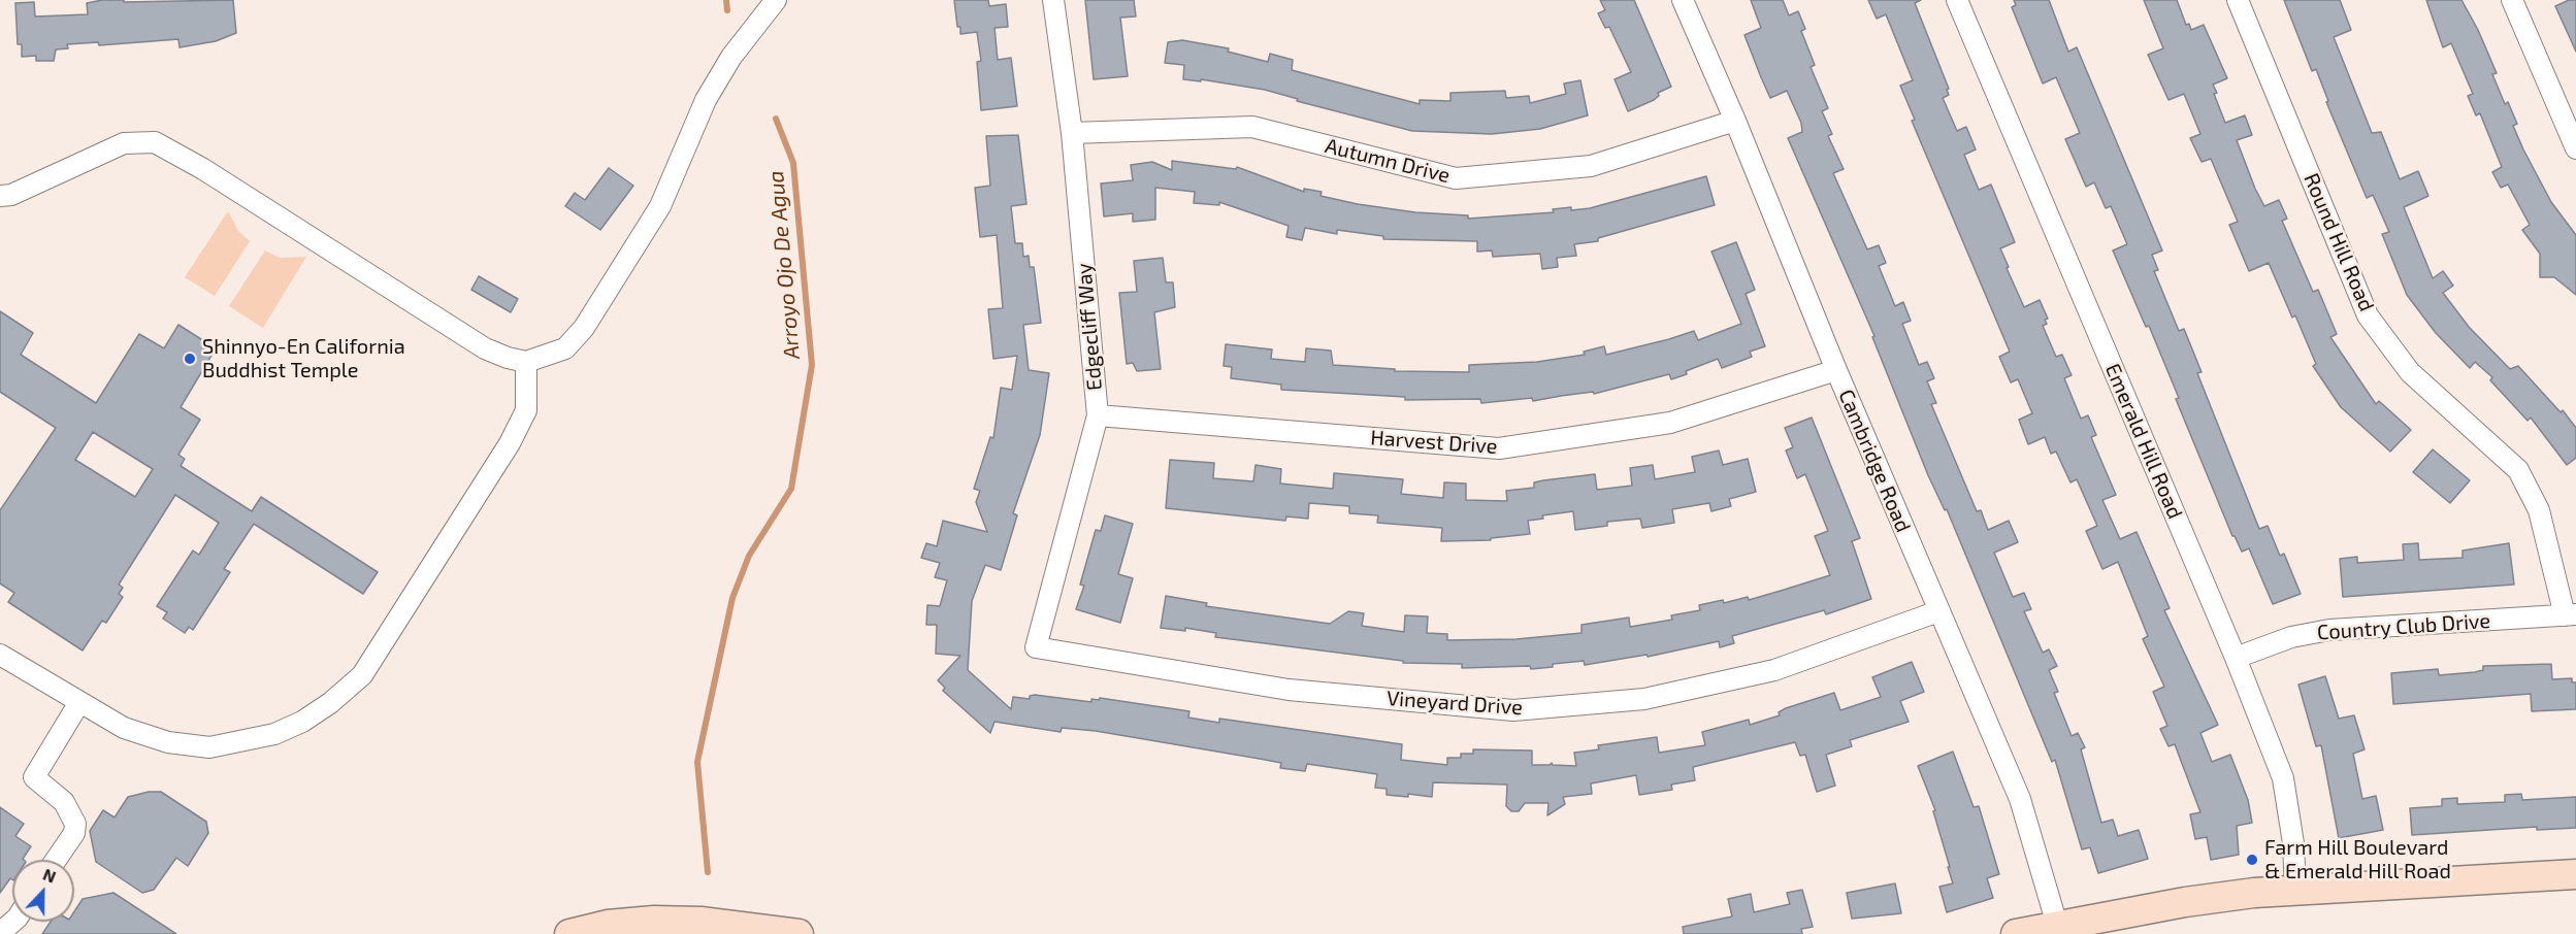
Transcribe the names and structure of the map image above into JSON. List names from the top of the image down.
{
  "streets": {
    "street": [
      "Autumn Drive",
      "Round Hill Road",
      "Edgecliff Way",
      "Emerald Hill Road",
      "Harvest Drive",
      "Cambridge Road",
      "Country Club Drive",
      "Vineyard Drive"
    ]
  },
  "crossings": [
    ["Autumn Drive", "Edgecliff Way"],
    ["Autumn Drive", "Cambridge Road"],
    ["Round Hill Road", "Country Club Drive"],
    ["Edgecliff Way", "Harvest Drive"],
    ["Edgecliff Way", "Vineyard Drive"],
    ["Emerald Hill Road", "Country Club Drive"],
    ["Harvest Drive", "Cambridge Road"],
    ["Cambridge Road", "Vineyard Drive"]
  ],
  "water": ["Arroyo Ojo De Agua"],
  "places": ["Shinnyo-En California Buddhist Temple", "Farm Hill Boulevard & Emerald Hill Road"],
  "north": "top"
}
